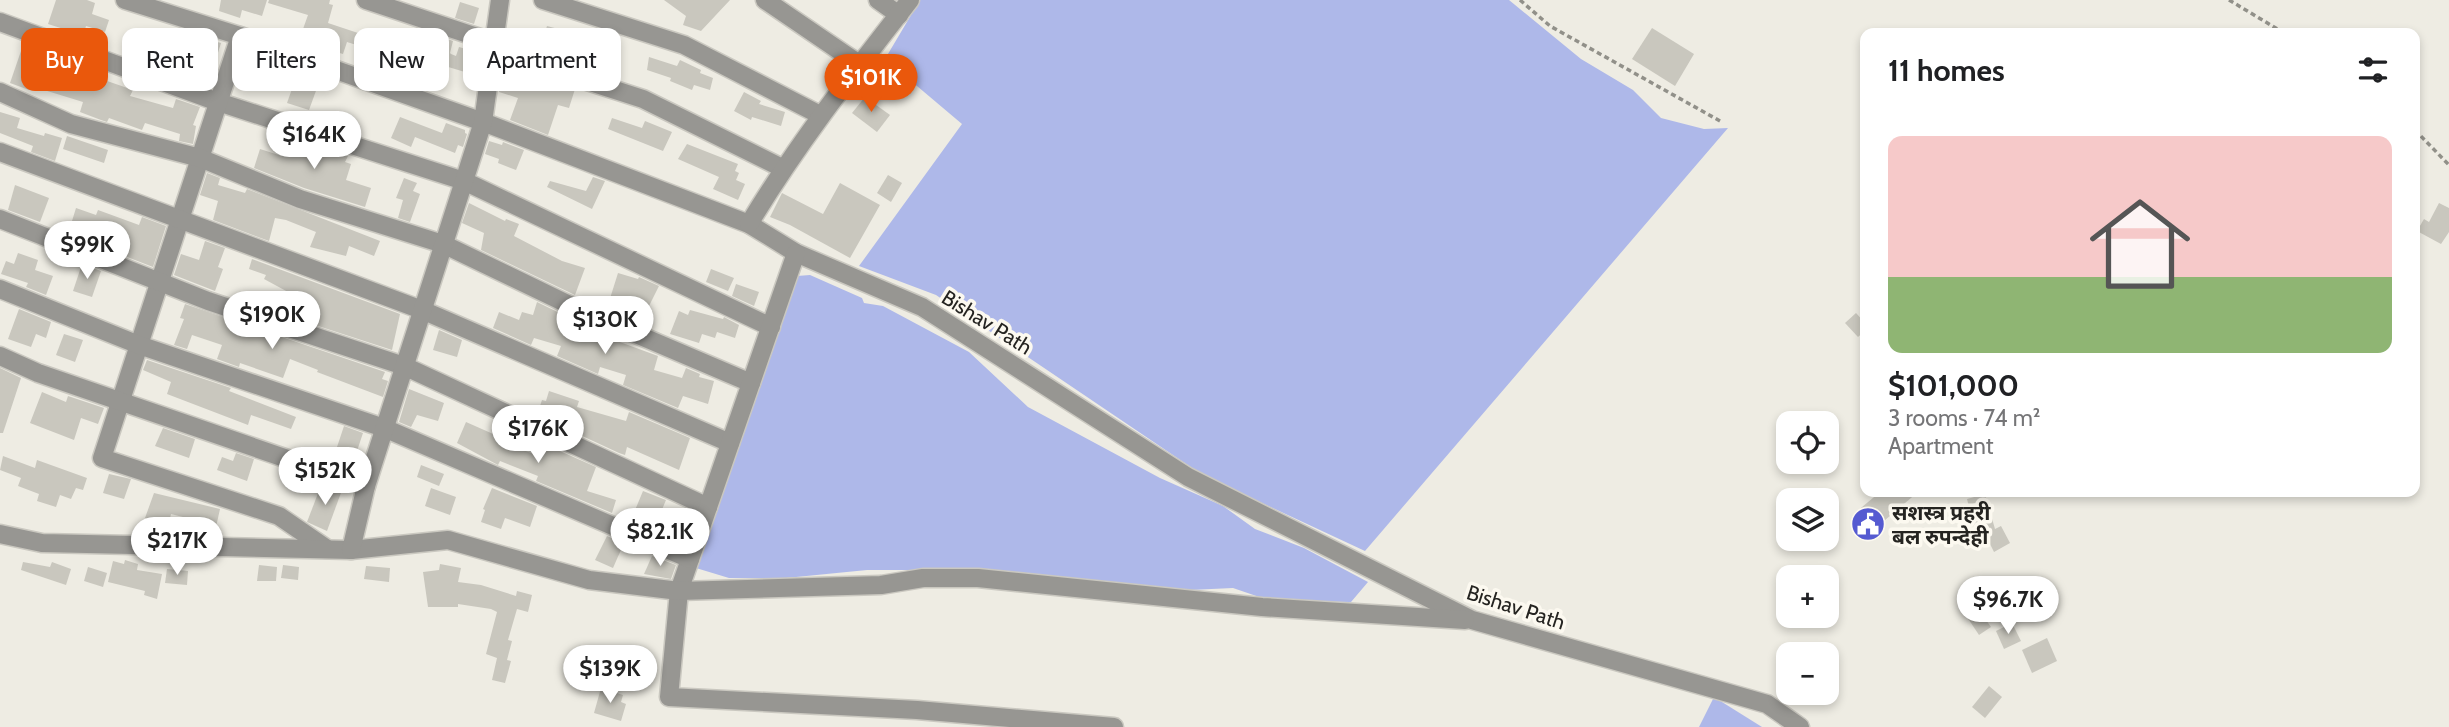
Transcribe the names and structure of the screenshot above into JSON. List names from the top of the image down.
{
  "streets": {
    "street": ["Bishav Path"]
  },
  "places": {
    "public building": ["सशस्त्र प्रहरी बल रुपन्देही"]
  },
  "page": {
    "chip": [
      "Buy",
      "Rent",
      "Filters",
      "New",
      "Apartment"
    ],
    "heading": "11 homes",
    "price": [
      "$101K",
      "$164K",
      "$99K",
      "$190K",
      "$130K",
      "$176K",
      "$152K",
      "$82.1K",
      "$217K",
      "$96.7K",
      "$139K"
    ],
    "list": [
      {
        "name": "$101,000",
        "note": "3 rooms · 74 m² · Apartment"
      }
    ],
    "map_buttons": ["+", "−"]
  }
}
